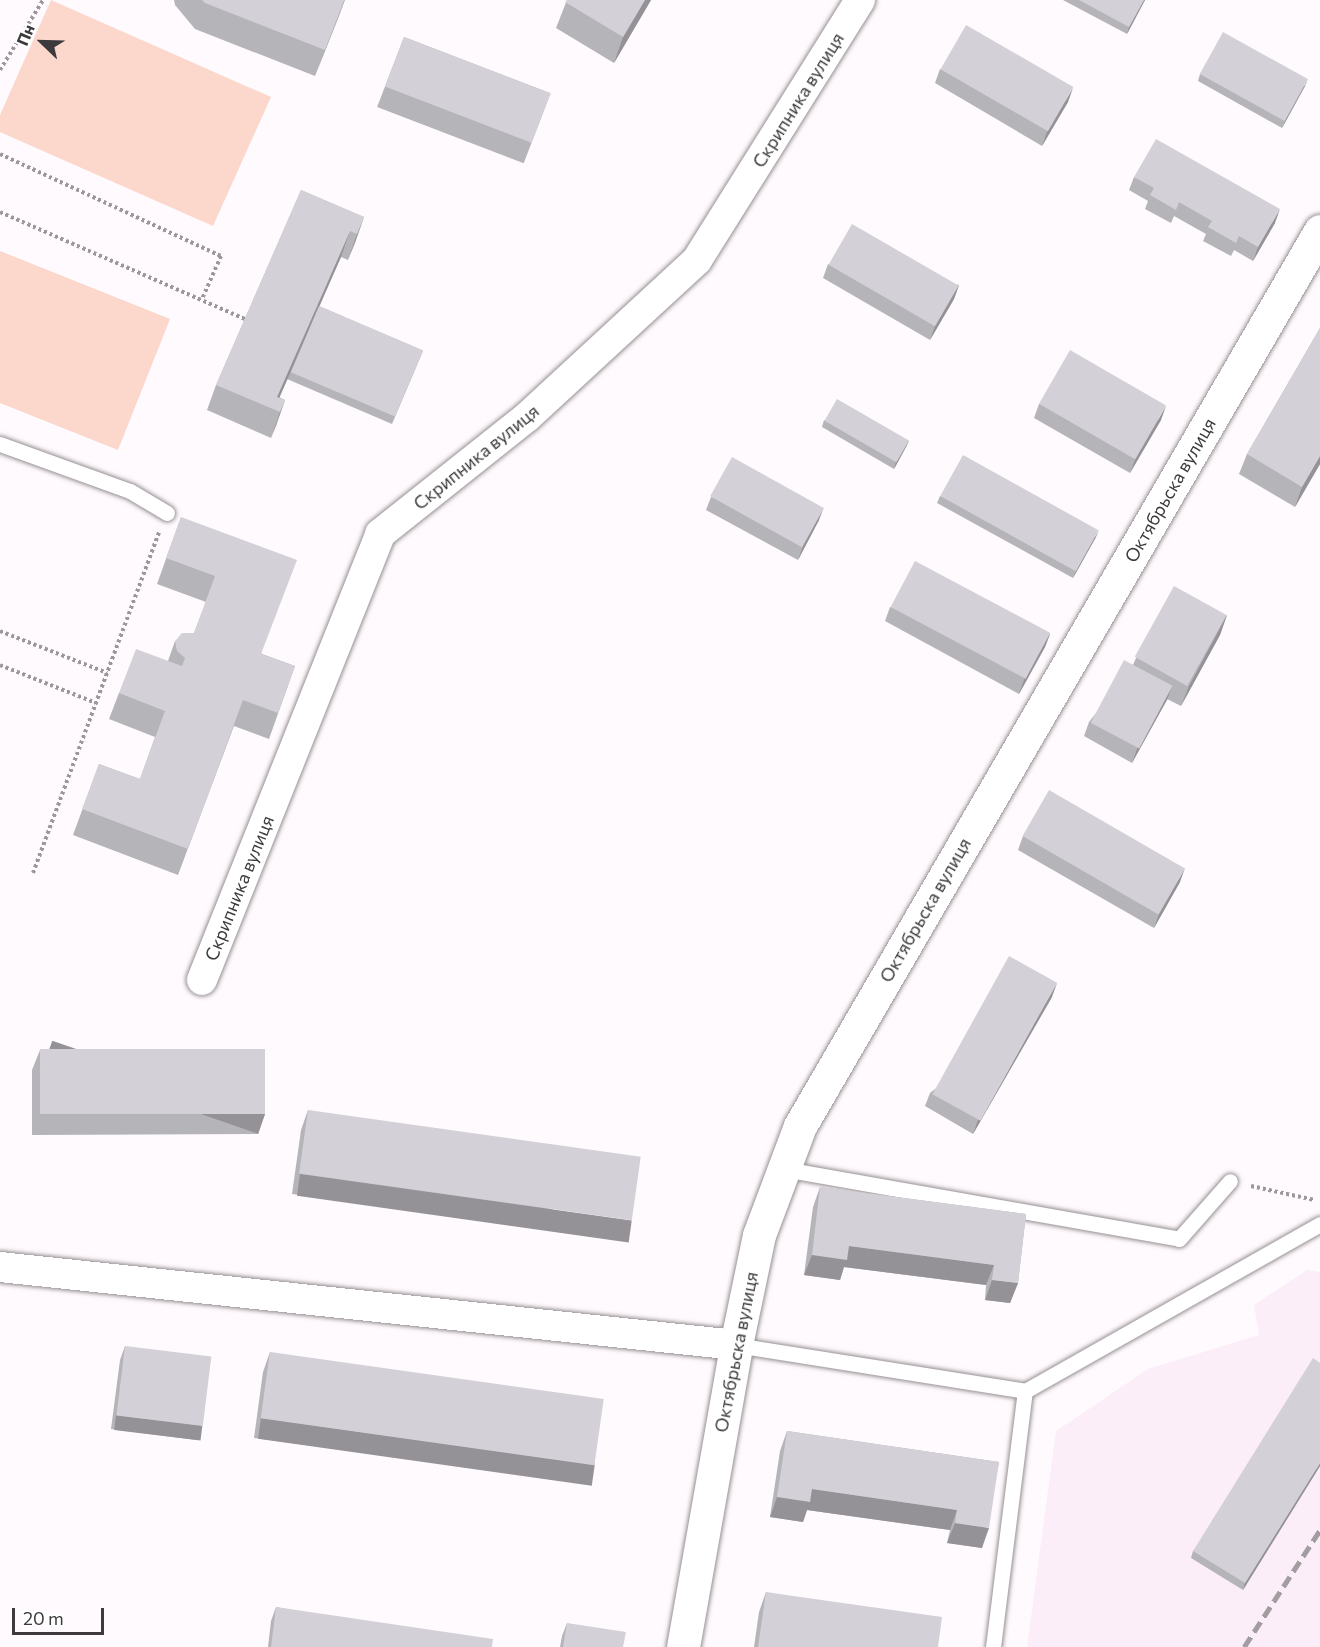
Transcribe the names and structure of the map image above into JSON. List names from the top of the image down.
{
  "streets": {
    "main road": ["Октябрьска вулиця"],
    "street": ["Скрипника вулиця"]
  },
  "scale_bar": "20 m",
  "north": "top left"
}
